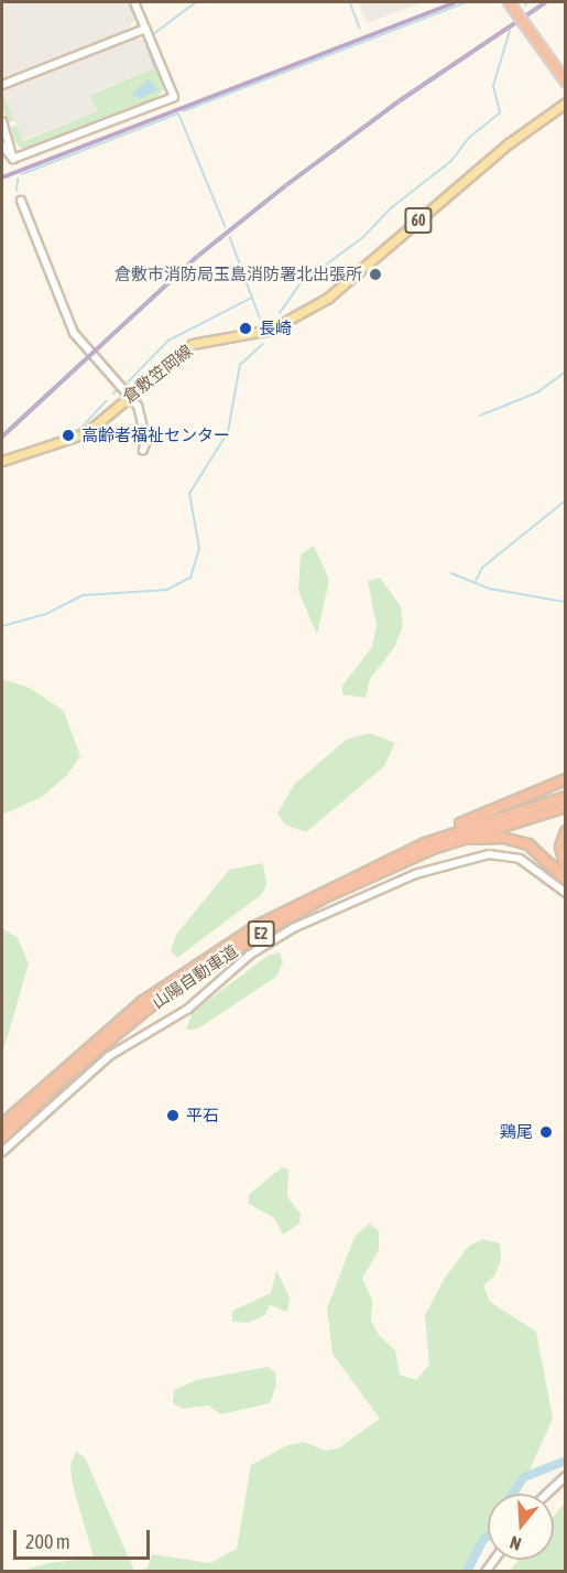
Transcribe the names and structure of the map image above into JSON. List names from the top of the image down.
{
  "streets": {
    "highway": ["E2", "山陽自動車道"],
    "main road": ["60", "倉敷笠岡線"]
  },
  "places": [
    "倉敷市消防局玉島消防署北出張所",
    "長崎",
    "高齢者福祉センター",
    "平石",
    "鶏尾"
  ],
  "scale_bar": "200 m",
  "north": "bottom"
}
